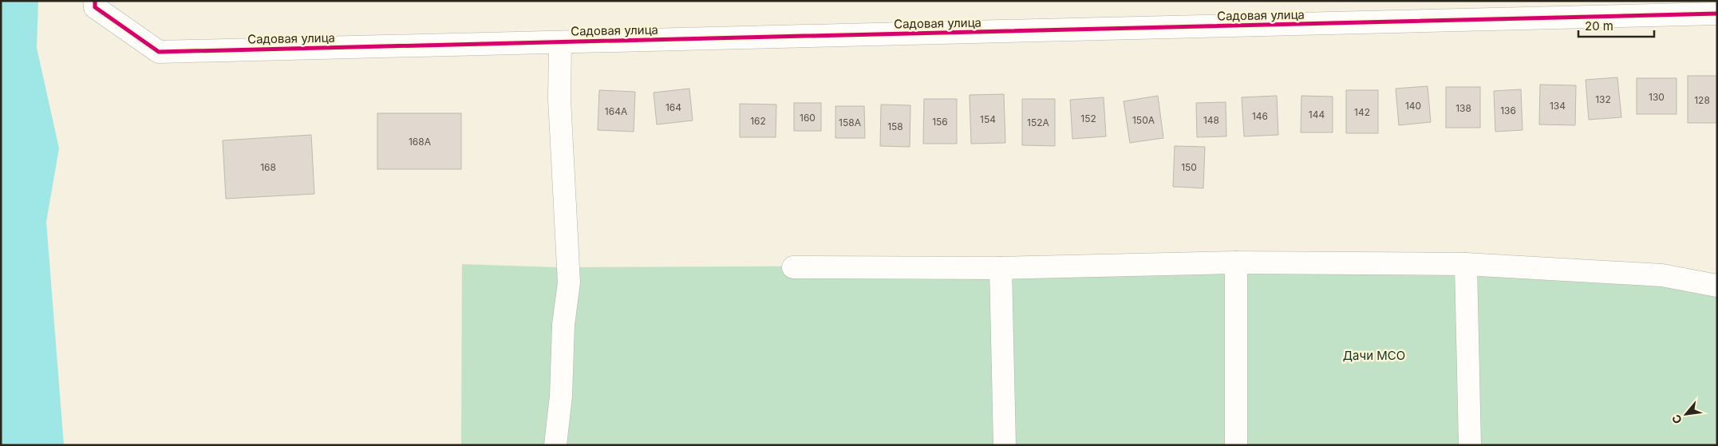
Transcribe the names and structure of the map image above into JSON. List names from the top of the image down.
{
  "streets": {
    "street": ["Садовая улица"]
  },
  "parks": ["Дачи МСО"],
  "house_numbers": [
    "130",
    "132",
    "128",
    "140",
    "134",
    "164",
    "138",
    "136",
    "164А",
    "142",
    "144",
    "146",
    "160",
    "152",
    "154",
    "150А",
    "148",
    "162",
    "156",
    "158А",
    "152А",
    "158",
    "168А",
    "168",
    "150"
  ],
  "scale_bar": "20 m",
  "north": "bottom left"
}
